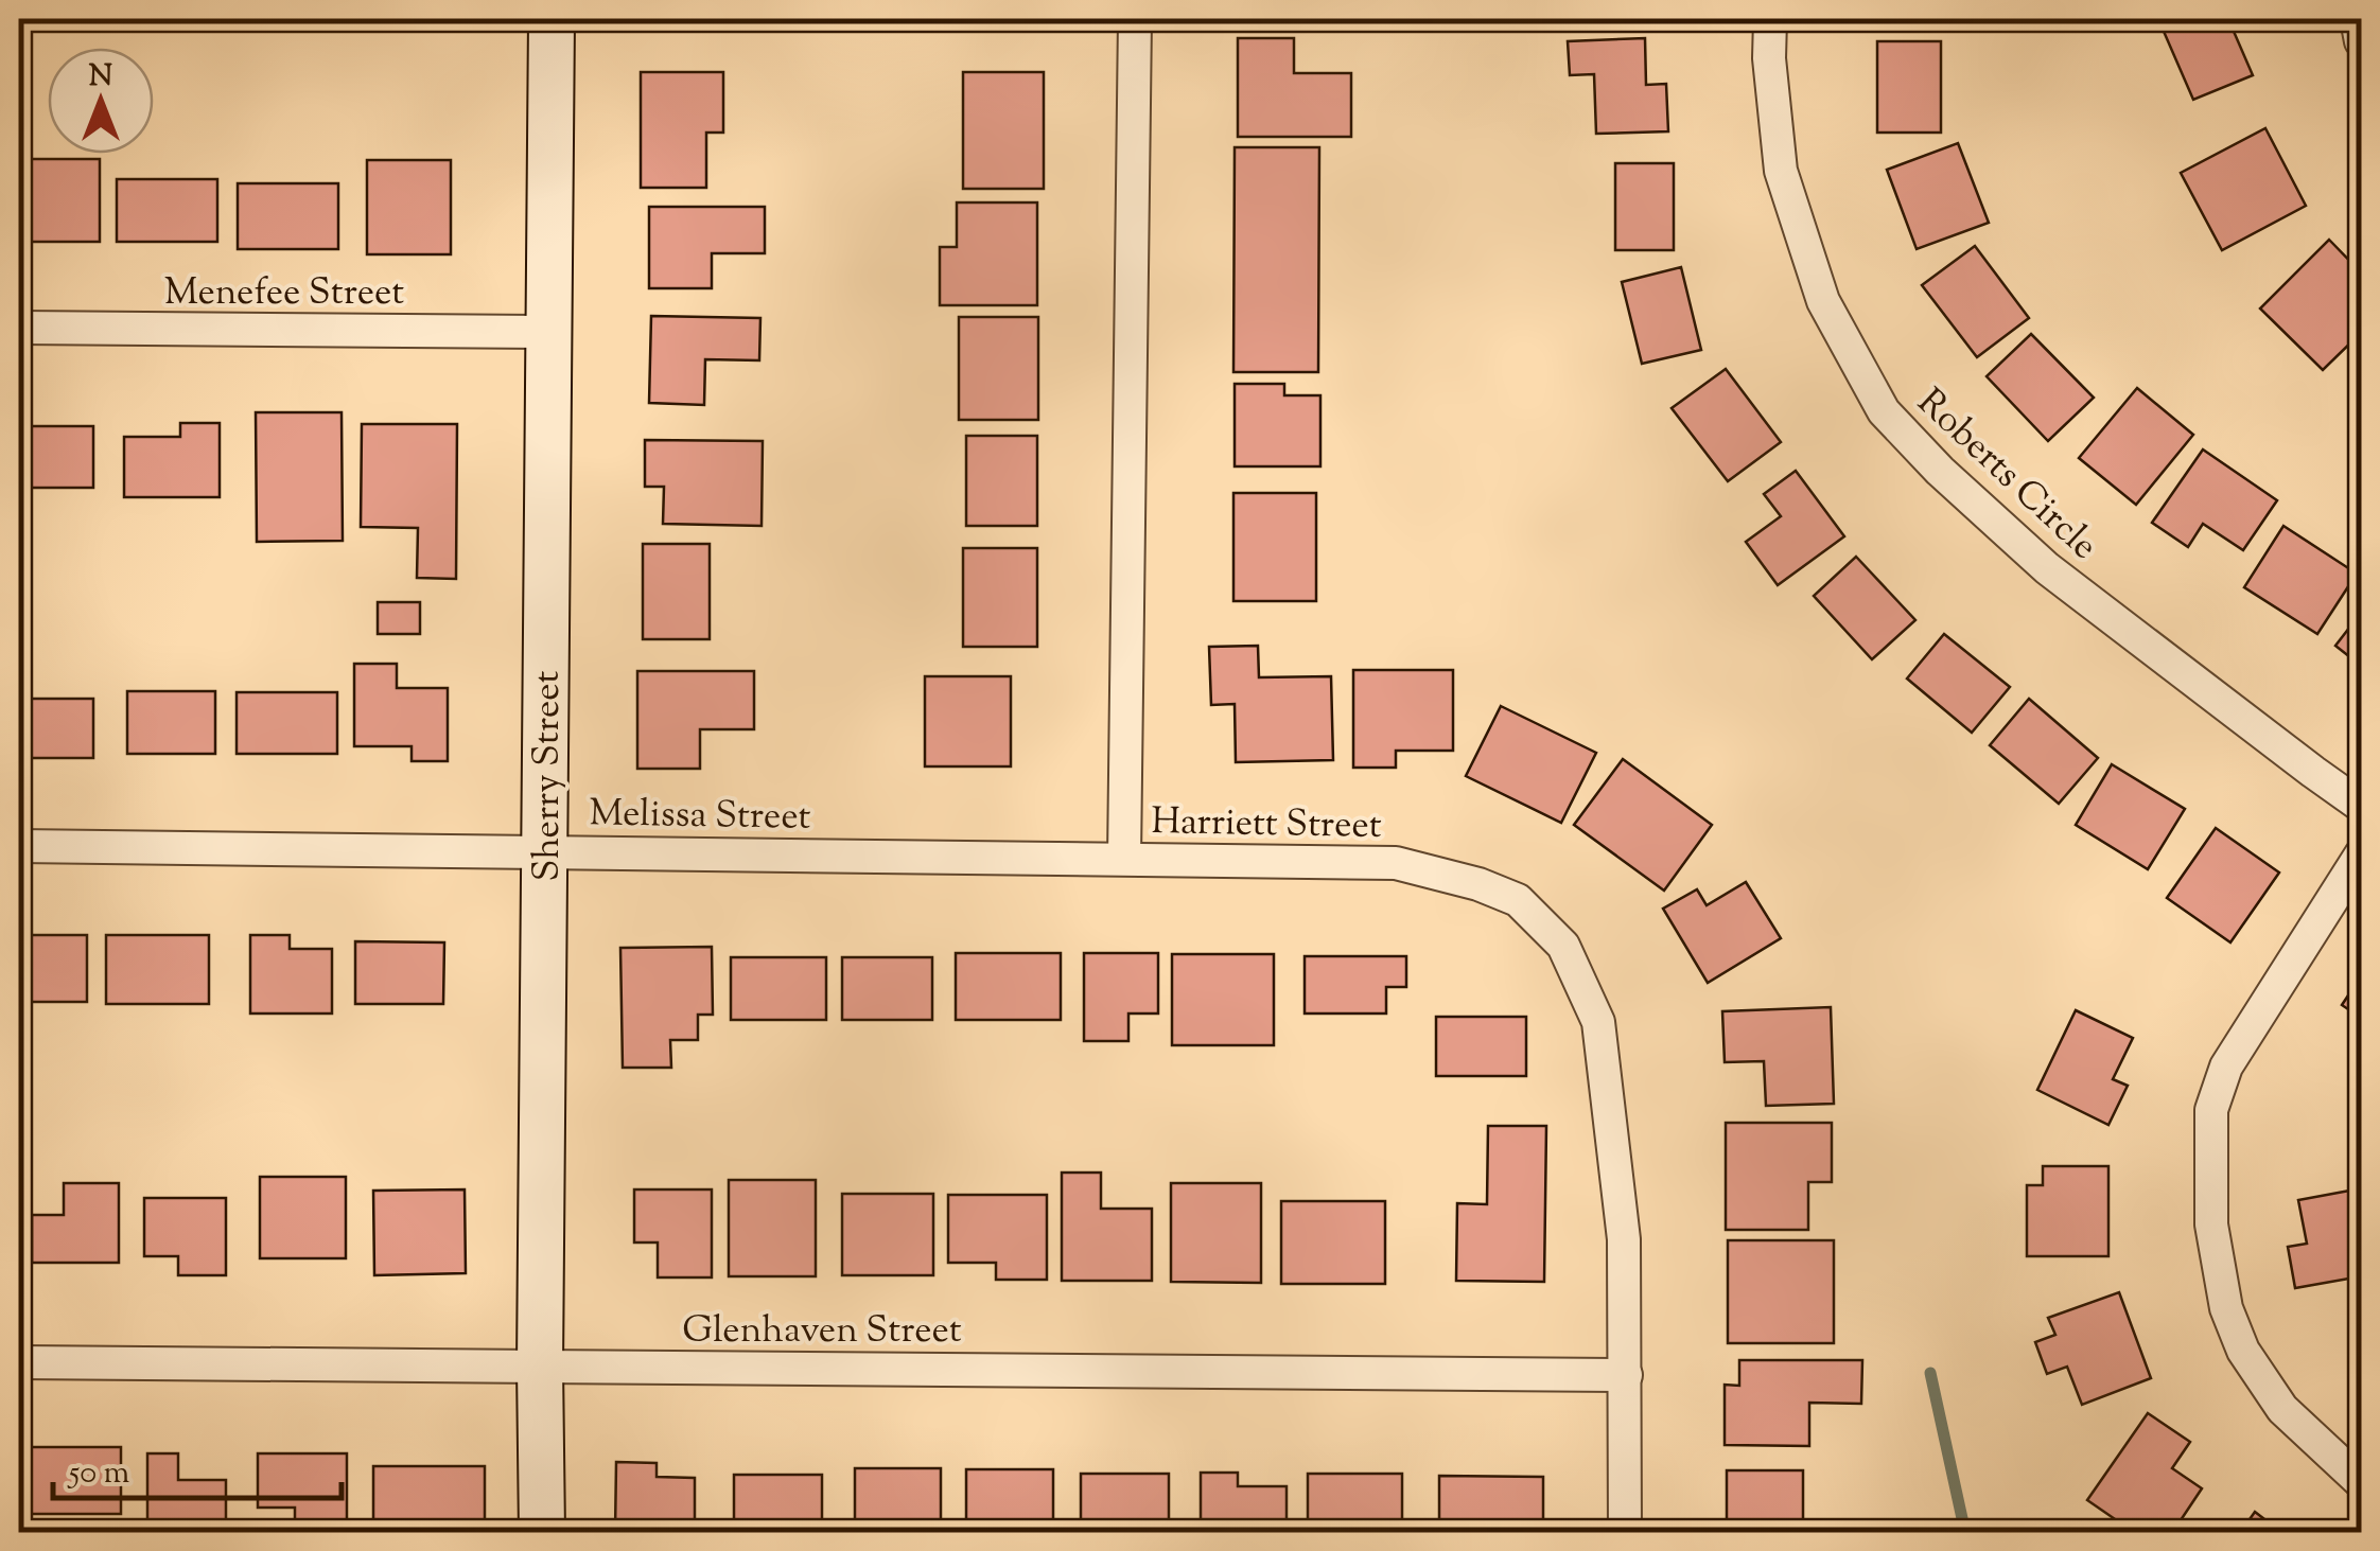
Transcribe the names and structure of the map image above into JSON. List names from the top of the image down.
{
  "streets": {
    "street": [
      "Menefee Street",
      "Roberts Circle",
      "Sherry Street",
      "Melissa Street",
      "Harriett Street",
      "Glenhaven Street"
    ]
  },
  "crossings": [
    ["Menefee Street", "Sherry Street"],
    ["Sherry Street", "Melissa Street"],
    ["Sherry Street", "Glenhaven Street"],
    ["Melissa Street", "Harriett Street"],
    ["Harriett Street", "Glenhaven Street"]
  ],
  "scale_bar": "50 m",
  "north": "top"
}
